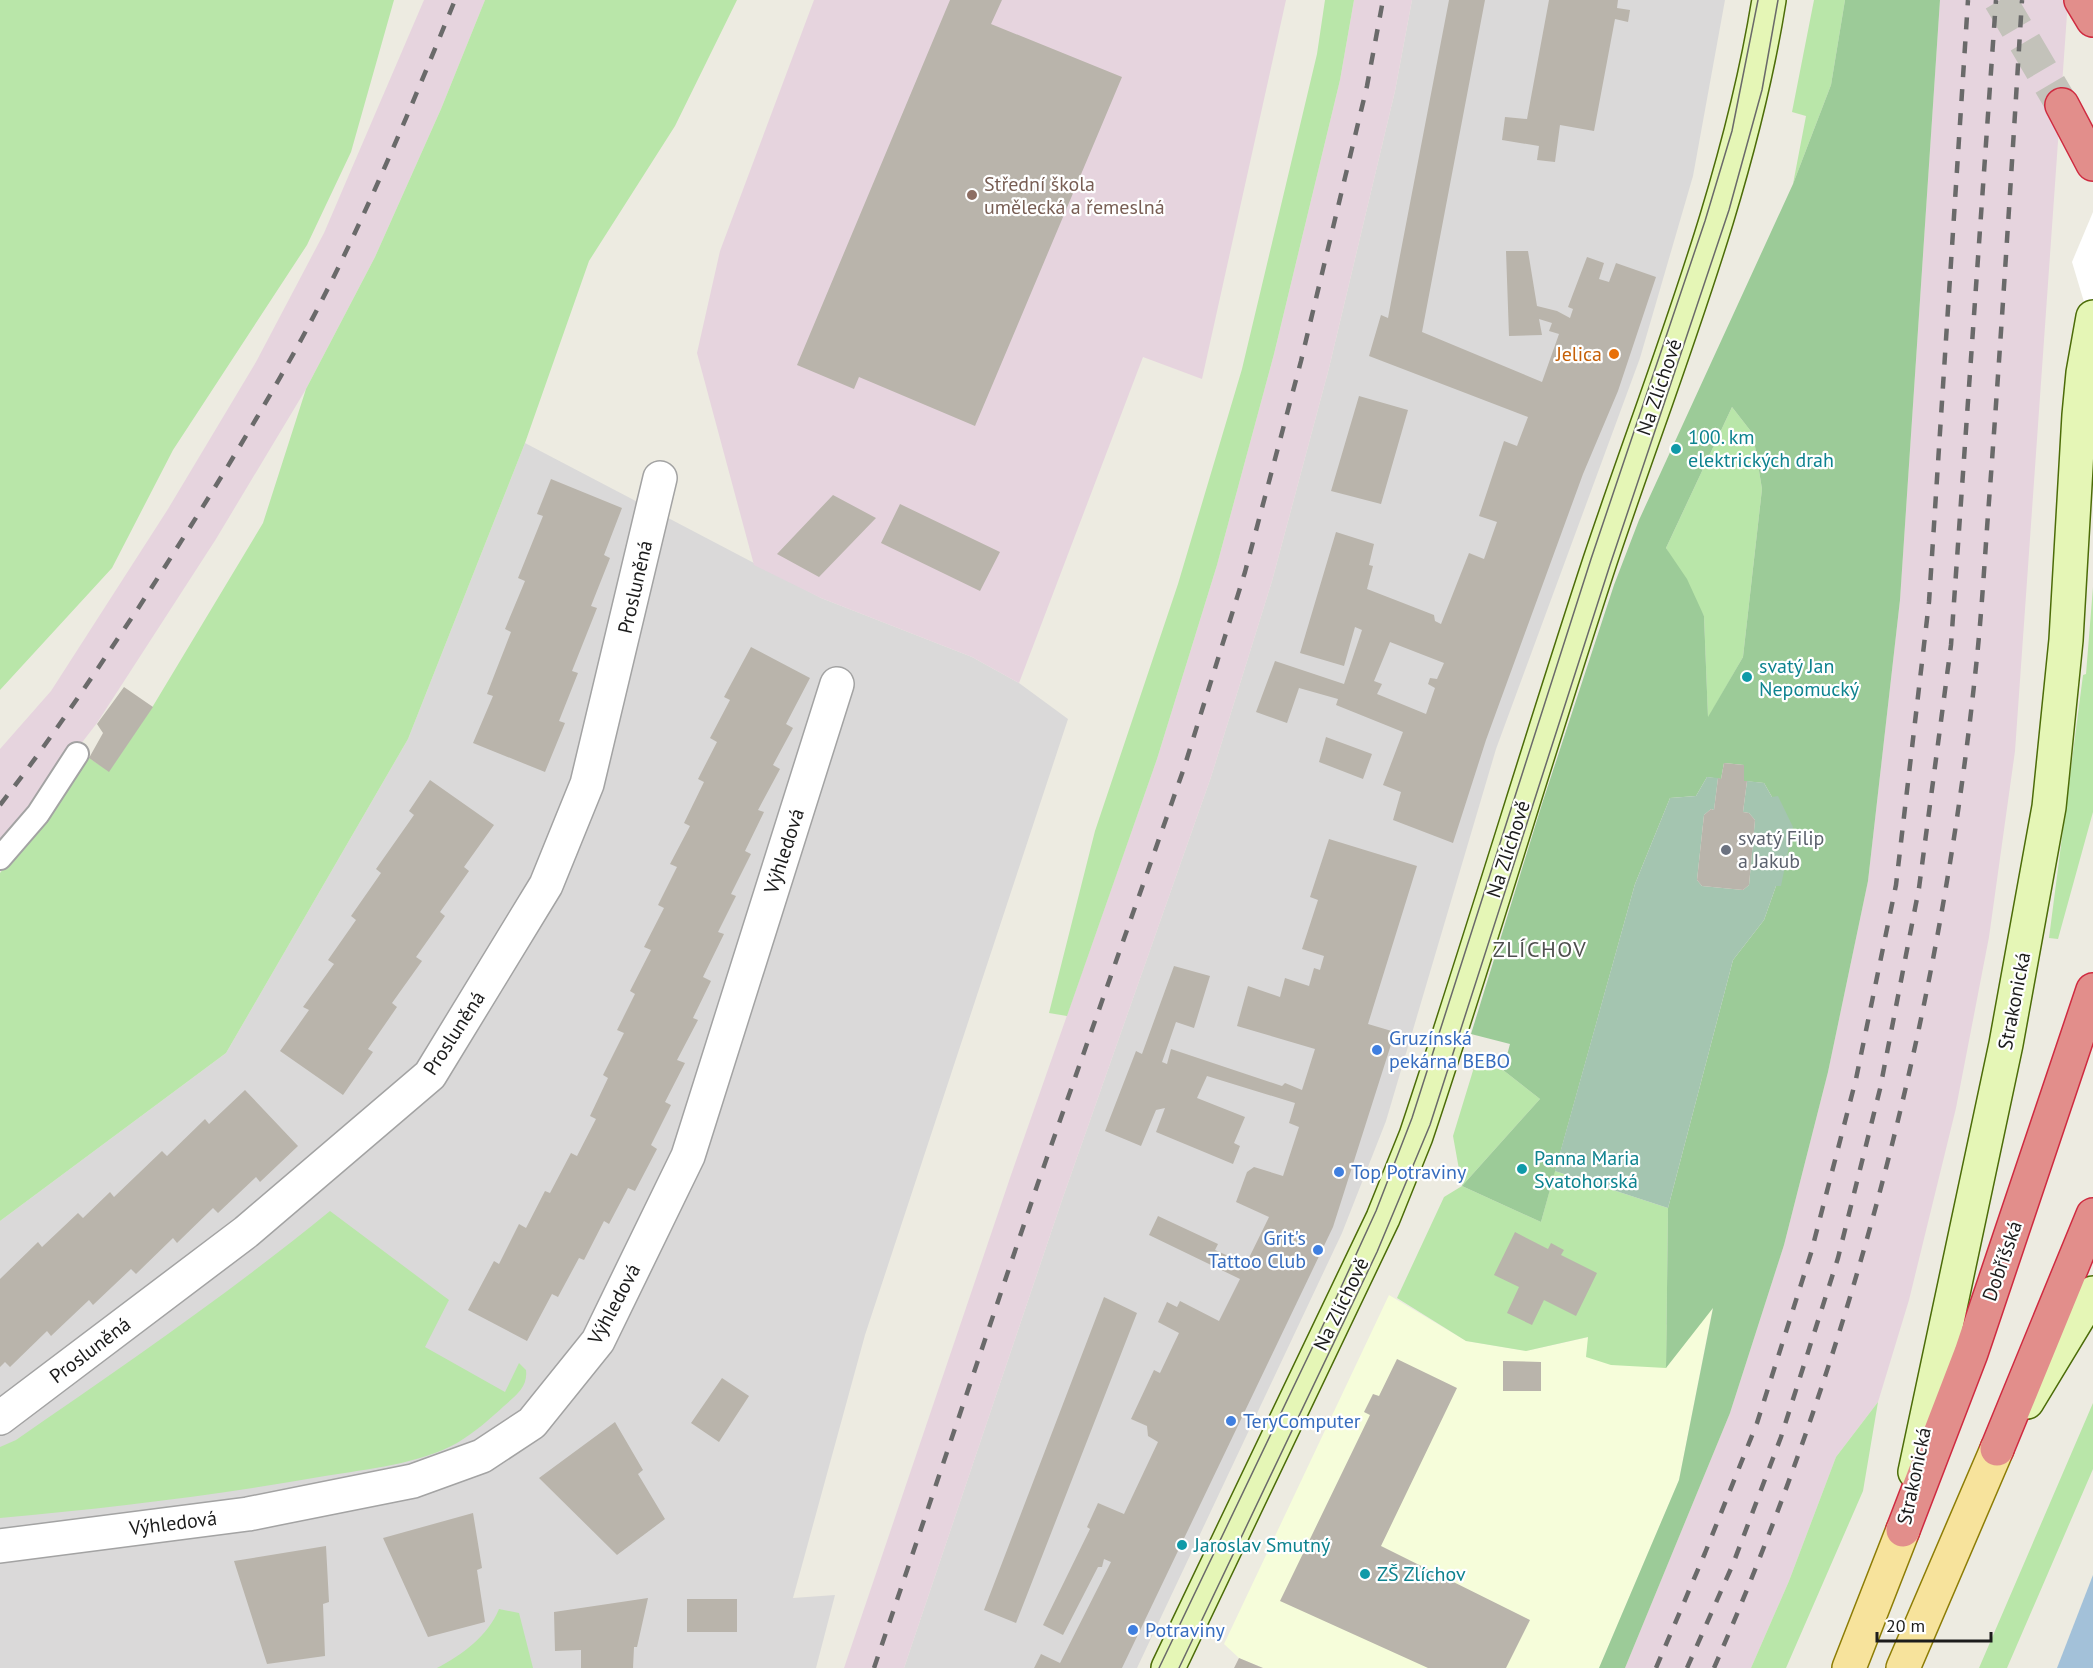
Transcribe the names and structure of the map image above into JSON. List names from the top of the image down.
{
  "streets": {
    "highway": ["Dobříšská"],
    "main road": ["Strakonická"],
    "street": ["Na Zlíchově", "Prosluněná", "Výhledová"]
  },
  "crossings": [
    ["Strakonická", "Dobříšská"]
  ],
  "districts": ["ZLÍCHOV"],
  "places": [
    "Střední škola umělecká a řemeslná",
    "Jelica",
    "100. km elektrických drah",
    "svatý Jan Nepomucký",
    "svatý Filip a Jakub",
    "Gruzínská pekárna BEBO",
    "Panna Maria Svatohorská",
    "Top Potraviny",
    "Grit's Tattoo Club",
    "TeryComputer",
    "Jaroslav Smutný",
    "ZŠ Zlíchov",
    "Potraviny"
  ],
  "scale_bar": "20 m"
}
